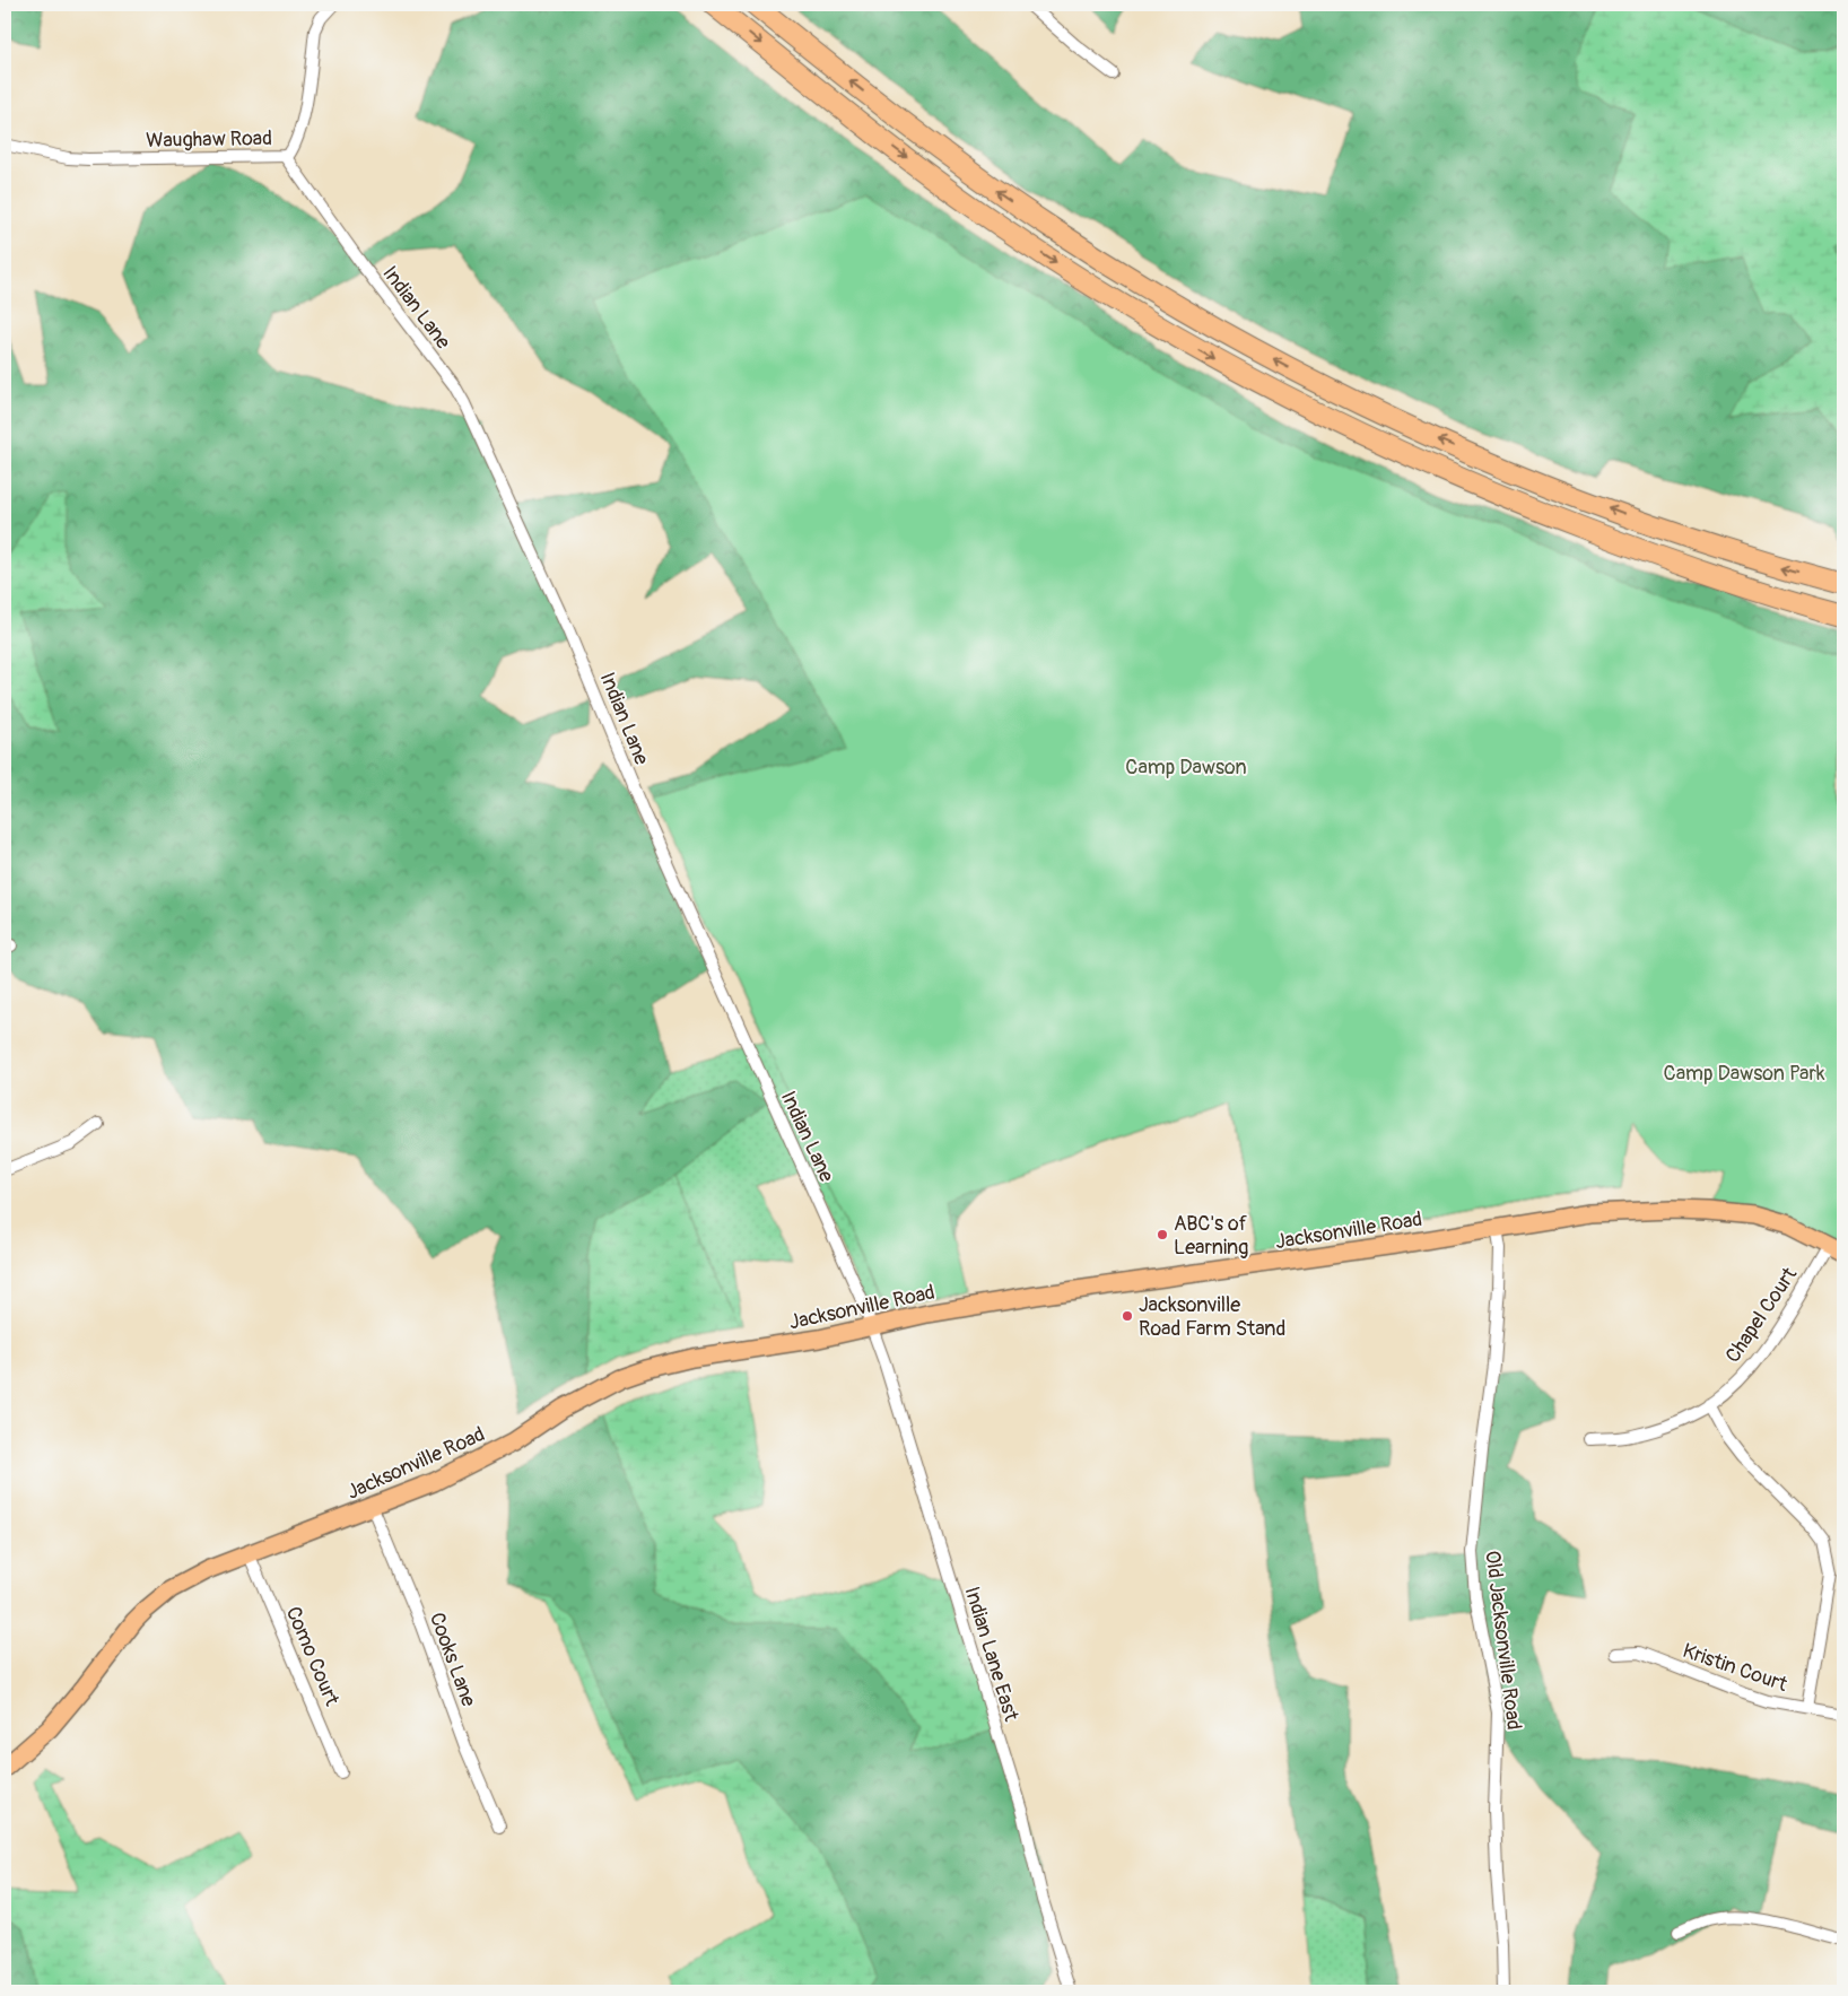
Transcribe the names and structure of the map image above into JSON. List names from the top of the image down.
{
  "streets": {
    "main road": ["Jacksonville Road"],
    "street": [
      "Waughaw Road",
      "Indian Lane",
      "Chapel Court",
      "Old Jacksonville Road",
      "Indian Lane East",
      "Como Court",
      "Cooks Lane",
      "Kristin Court"
    ]
  },
  "crossings": [
    ["Waughaw Road", "Indian Lane"],
    ["Indian Lane", "Jacksonville Road"],
    ["Indian Lane", "Indian Lane East"],
    ["Jacksonville Road", "Chapel Court"],
    ["Jacksonville Road", "Old Jacksonville Road"],
    ["Jacksonville Road", "Indian Lane East"],
    ["Jacksonville Road", "Como Court"],
    ["Jacksonville Road", "Cooks Lane"]
  ],
  "parks": ["Camp Dawson", "Camp Dawson Park"],
  "places": ["ABC's of Learning", "Jacksonville Road Farm Stand"]
}
